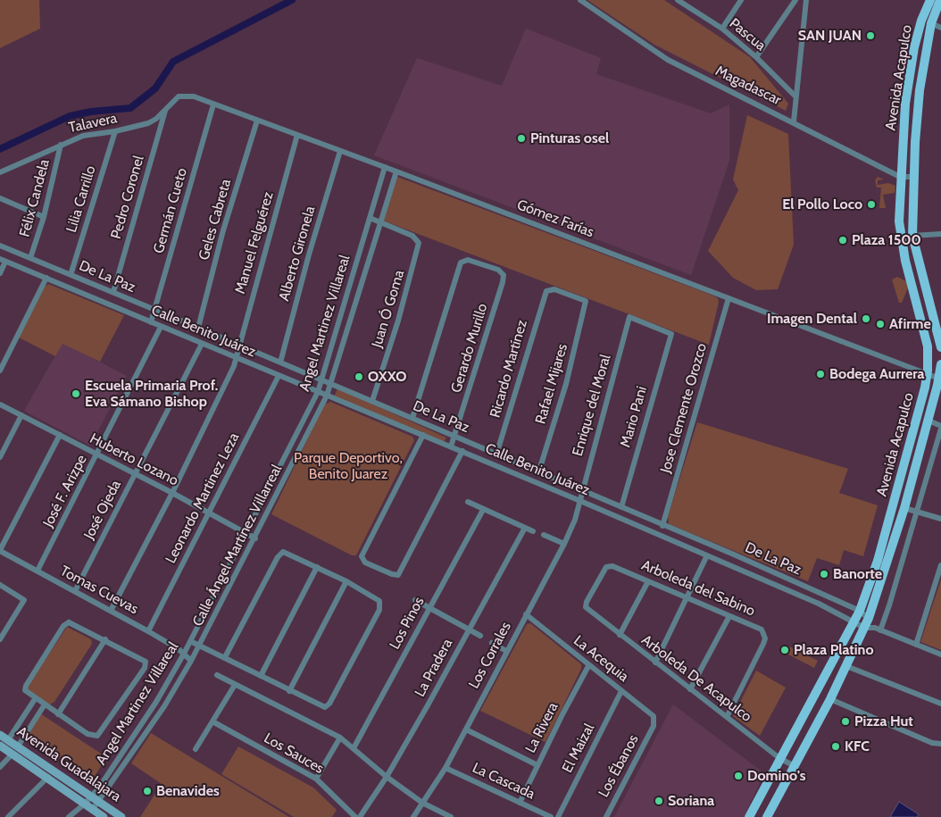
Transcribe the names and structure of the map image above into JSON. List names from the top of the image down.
{
  "streets": {
    "main road": ["Avenida Acapulco", "Avenida Guadalajara"],
    "street": [
      "Pascua",
      "Magadascar",
      "Talavera",
      "Pedro Coronel",
      "Félix Candela",
      "Lilia Carrillo",
      "Germán Cueto",
      "Gómez Farías",
      "Geles Cabreta",
      "Manuel Felguérez",
      "Alberto Gironela",
      "De La Paz",
      "Juan Ó Goma",
      "Angel Martinez Villareal",
      "Calle Benito Juárez",
      "Gerardo Murillo",
      "Ricardo Martínez",
      "Rafael Mijares",
      "Enrique del Moral",
      "Jose Clemente Orozco",
      "Mario Pani",
      "Huberto Lozano",
      "José F. Arizpe",
      "Leonardo Martinez Leza",
      "José Ojeda",
      "Calle Ángel Martínez Villarreal",
      "Arboleda del Sabino",
      "Tomas Cuevas",
      "Los Pinos",
      "Los Corrales",
      "La Acequia",
      "La Pradera",
      "Arboleda De Acapulco",
      "La Rivera",
      "El Maizal",
      "Los Sauces",
      "Los Ébanos",
      "La Cascada"
    ]
  },
  "crossings": [
    ["Avenida Acapulco", "Magadascar"],
    ["Avenida Acapulco", "Gómez Farías"],
    ["Avenida Acapulco", "De La Paz"],
    ["Avenida Acapulco", "Calle Benito Juárez"],
    ["Avenida Acapulco", "Arboleda De Acapulco"],
    ["Talavera", "Pedro Coronel"],
    ["Talavera", "Félix Candela"],
    ["Talavera", "Lilia Carrillo"],
    ["Talavera", "Gómez Farías"],
    ["Pedro Coronel", "Gómez Farías"],
    ["Pedro Coronel", "De La Paz"],
    ["Félix Candela", "De La Paz"],
    ["Lilia Carrillo", "De La Paz"],
    ["Germán Cueto", "Gómez Farías"],
    ["Germán Cueto", "De La Paz"],
    ["Germán Cueto", "Calle Benito Juárez"],
    ["Gómez Farías", "Geles Cabreta"],
    ["Gómez Farías", "Manuel Felguérez"],
    ["Gómez Farías", "Alberto Gironela"],
    ["Gómez Farías", "Angel Martinez Villareal"],
    ["Gómez Farías", "Jose Clemente Orozco"],
    ["Gómez Farías", "Calle Ángel Martínez Villarreal"],
    ["Geles Cabreta", "De La Paz"],
    ["Manuel Felguérez", "De La Paz"],
    ["Manuel Felguérez", "Calle Benito Juárez"],
    ["Manuel Felguérez", "Huberto Lozano"],
    ["Manuel Felguérez", "Tomas Cuevas"],
    ["Alberto Gironela", "De La Paz"],
    ["De La Paz", "Juan Ó Goma"],
    ["De La Paz", "Angel Martinez Villareal"],
    ["De La Paz", "Gerardo Murillo"],
    ["De La Paz", "Ricardo Martínez"],
    ["De La Paz", "Rafael Mijares"],
    ["De La Paz", "Enrique del Moral"],
    ["De La Paz", "Jose Clemente Orozco"],
    ["De La Paz", "Mario Pani"],
    ["De La Paz", "Calle Ángel Martínez Villarreal"],
    ["Juan Ó Goma", "Calle Ángel Martínez Villarreal"],
    ["Angel Martinez Villareal", "Calle Benito Juárez"],
    ["Angel Martinez Villareal", "Huberto Lozano"],
    ["Angel Martinez Villareal", "Tomas Cuevas"],
    ["Angel Martinez Villareal", "Avenida Guadalajara"],
    ["Calle Benito Juárez", "Gerardo Murillo"],
    ["Calle Benito Juárez", "Enrique del Moral"],
    ["Calle Benito Juárez", "José F. Arizpe"],
    ["Calle Benito Juárez", "Leonardo Martinez Leza"],
    ["Calle Benito Juárez", "José Ojeda"],
    ["Calle Benito Juárez", "Calle Ángel Martínez Villarreal"],
    ["Calle Benito Juárez", "Los Corrales"],
    ["Ricardo Martínez", "Rafael Mijares"],
    ["Enrique del Moral", "Mario Pani"],
    ["Enrique del Moral", "Los Corrales"],
    ["Huberto Lozano", "José F. Arizpe"],
    ["Huberto Lozano", "Leonardo Martinez Leza"],
    ["Huberto Lozano", "José Ojeda"],
    ["Huberto Lozano", "Calle Ángel Martínez Villarreal"],
    ["José F. Arizpe", "Tomas Cuevas"],
    ["Leonardo Martinez Leza", "Tomas Cuevas"],
    ["José Ojeda", "Tomas Cuevas"],
    ["Calle Ángel Martínez Villarreal", "Tomas Cuevas"],
    ["Calle Ángel Martínez Villarreal", "Avenida Guadalajara"],
    ["Arboleda del Sabino", "Arboleda De Acapulco"],
    ["Los Corrales", "La Acequia"],
    ["Los Corrales", "La Cascada"],
    ["La Acequia", "La Rivera"],
    ["La Acequia", "El Maizal"],
    ["La Acequia", "Los Ébanos"],
    ["La Rivera", "La Cascada"]
  ],
  "parks": ["Parque Deportivo, Benito Juarez"],
  "places": [
    "SAN JUAN",
    "Pinturas osel",
    "El Pollo Loco",
    "Plaza 1500",
    "Imagen Dental",
    "Afirme",
    "Bodega Aurrera",
    "OXXO",
    "Escuela Primaria Prof. Eva Sámano Bishop",
    "Banorte",
    "Plaza Platino",
    "Pizza Hut",
    "KFC",
    "Domino's",
    "Benavides",
    "Soriana"
  ]
}
